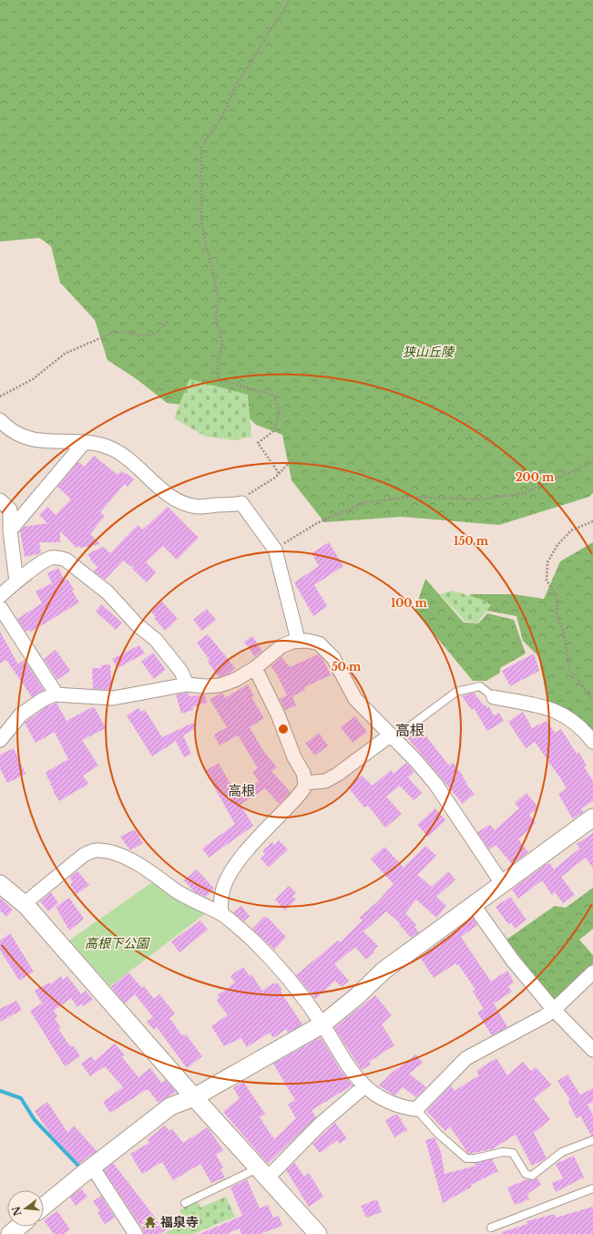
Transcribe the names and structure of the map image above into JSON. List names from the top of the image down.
{
  "districts": ["高根", "高根"],
  "parks": ["狭山丘陵", "高根下公園"],
  "places": {
    "temple": ["福泉寺"]
  },
  "north": "left",
  "rings": [
    "200 m",
    "150 m",
    "100 m",
    "50 m"
  ]
}
